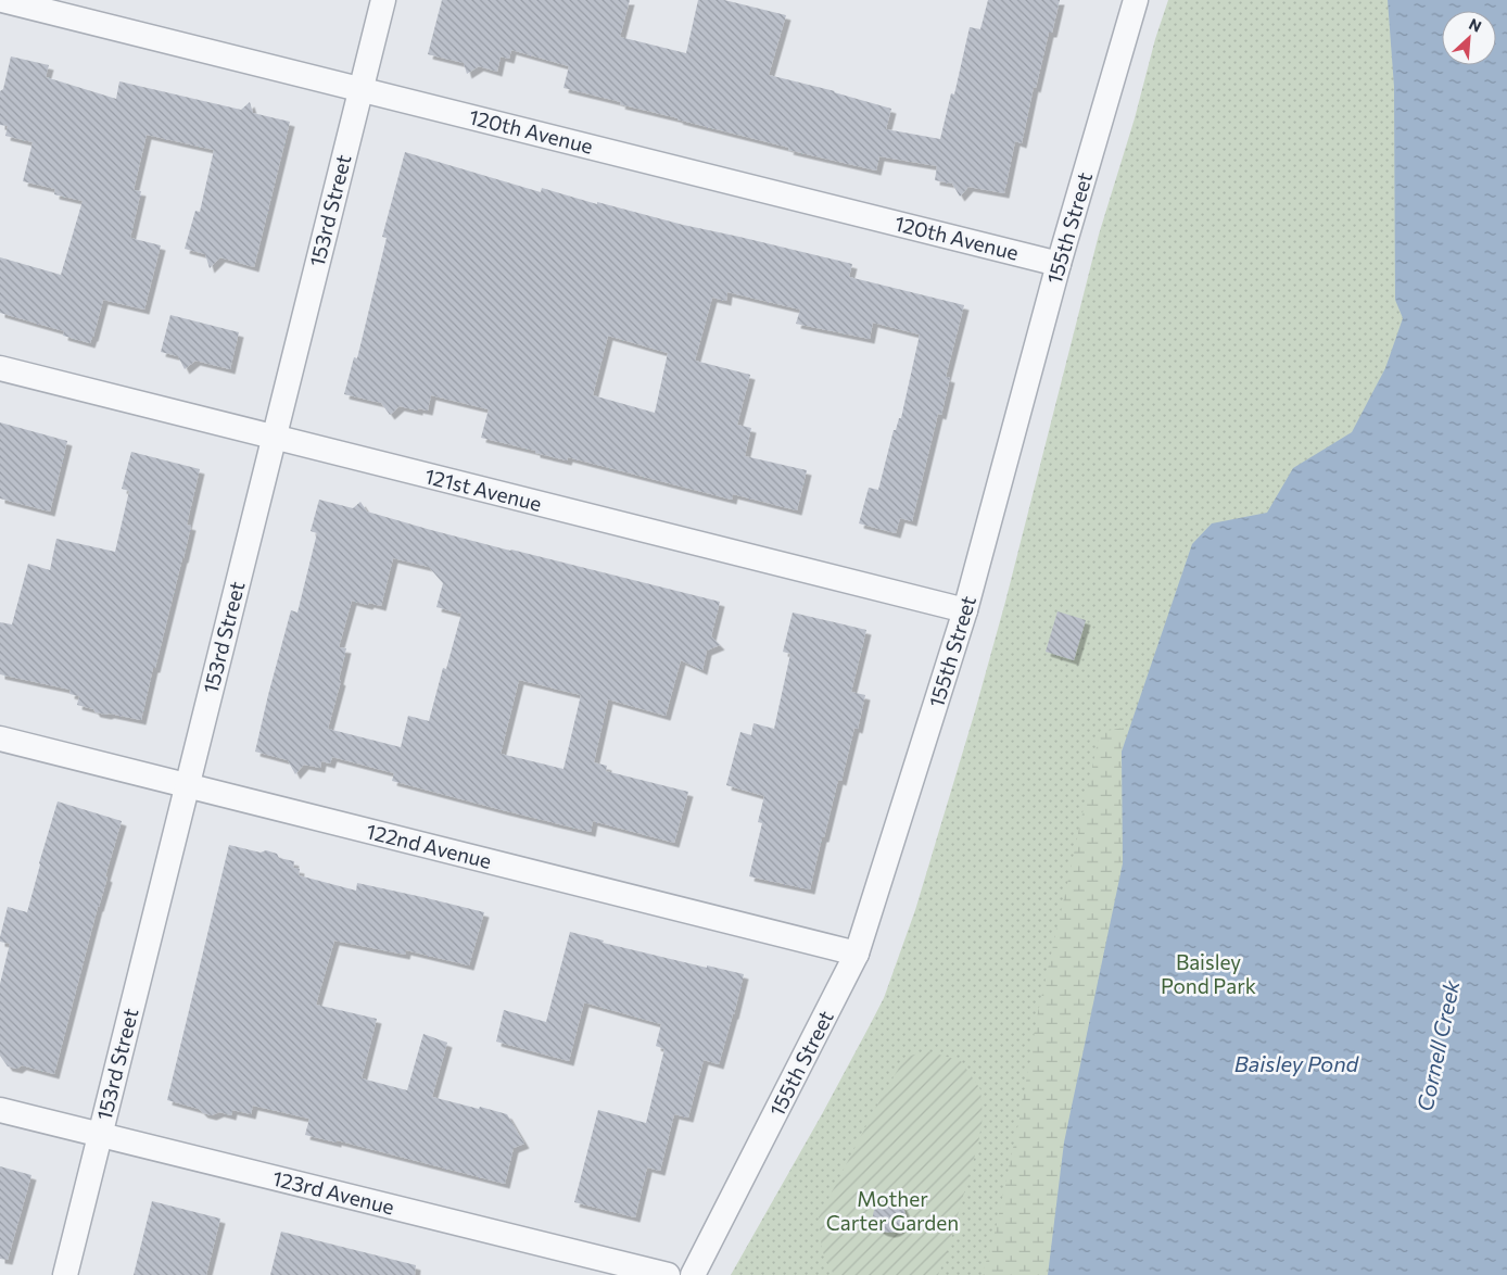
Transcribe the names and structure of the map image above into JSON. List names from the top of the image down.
{
  "streets": {
    "street": [
      "120th Avenue",
      "153rd Street",
      "155th Street",
      "121st Avenue",
      "122nd Avenue",
      "123rd Avenue"
    ]
  },
  "crossings": [
    ["120th Avenue", "153rd Street"],
    ["120th Avenue", "155th Street"],
    ["153rd Street", "121st Avenue"],
    ["153rd Street", "122nd Avenue"],
    ["153rd Street", "123rd Avenue"],
    ["155th Street", "121st Avenue"],
    ["155th Street", "122nd Avenue"]
  ],
  "water": ["Cornell Creek", "Baisley Pond"],
  "parks": ["Baisley Pond Park", "Mother Carter Garden"],
  "north": "top right"
}
